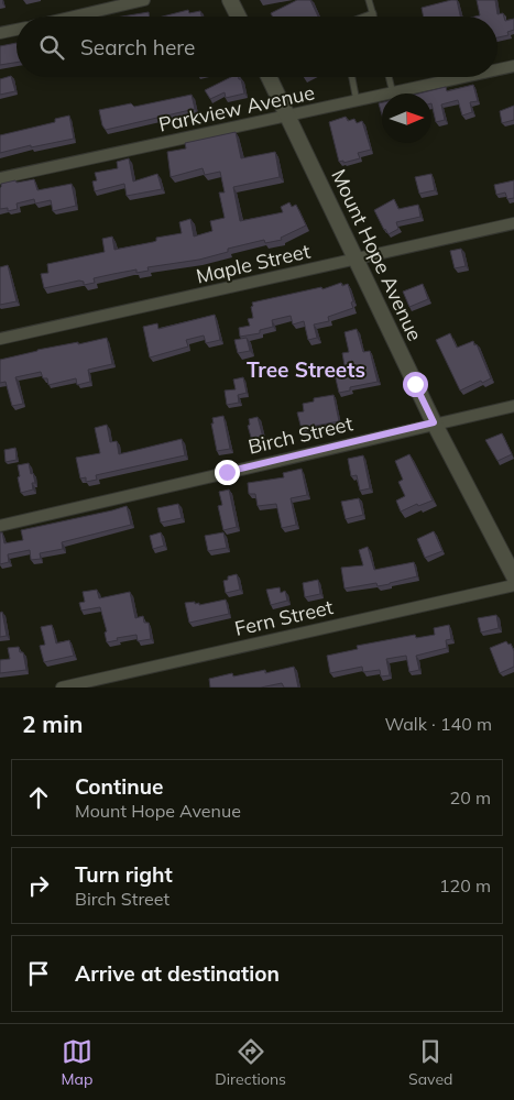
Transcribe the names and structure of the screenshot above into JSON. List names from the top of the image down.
{
  "streets": {
    "street": [
      "Parkview Avenue",
      "Mount Hope Avenue",
      "Maple Street",
      "Birch Street",
      "Fern Street"
    ]
  },
  "crossings": [
    ["Parkview Avenue", "Mount Hope Avenue"],
    ["Mount Hope Avenue", "Maple Street"],
    ["Mount Hope Avenue", "Birch Street"]
  ],
  "districts": ["Tree Streets"],
  "north": "right",
  "page": {
    "search": "Search here",
    "heading": ["2 min", "Walk · 140 m"],
    "list": [
      ["Continue", "Mount Hope Avenue", "20 m"],
      ["Turn right", "Birch Street", "120 m"],
      "Arrive at destination"
    ],
    "nav": ["Map", "Directions", "Saved"]
  }
}
